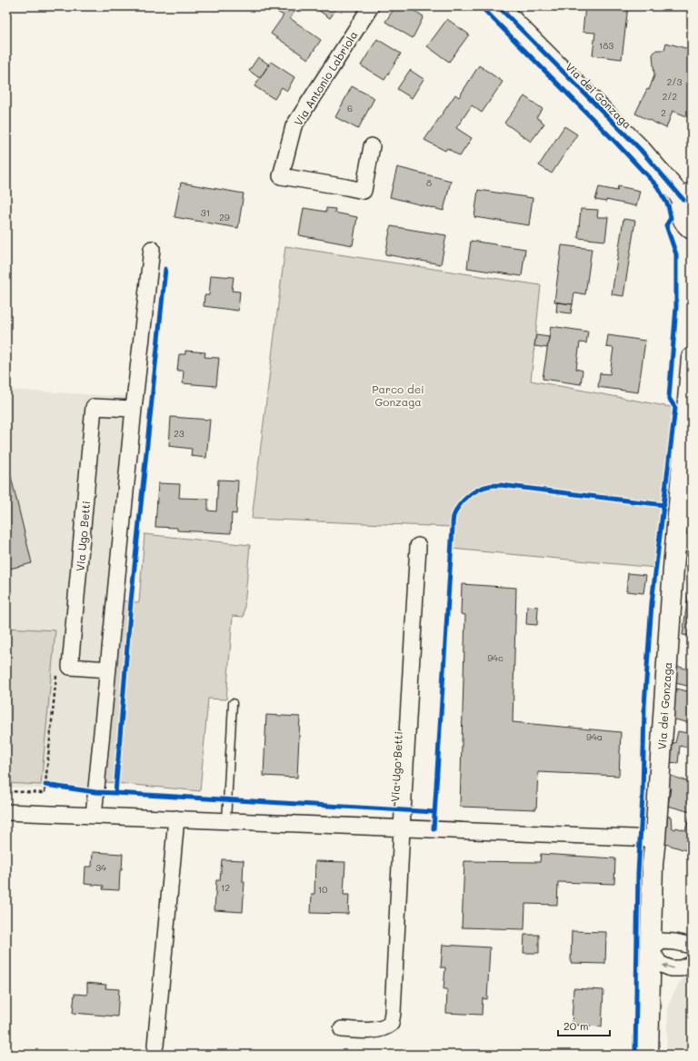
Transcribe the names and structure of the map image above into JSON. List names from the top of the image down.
{
  "streets": {
    "main road": ["Via dei Gonzaga"],
    "street": ["Via Antonio Labriola", "Via Ugo Betti"]
  },
  "parks": ["Parco dei Gonzaga"],
  "house_numbers": [
    "183",
    "2/3",
    "2/2",
    "6",
    "2",
    "8",
    "31",
    "29",
    "23",
    "94c",
    "94a",
    "34",
    "12",
    "10"
  ],
  "scale_bar": "20 m"
}
